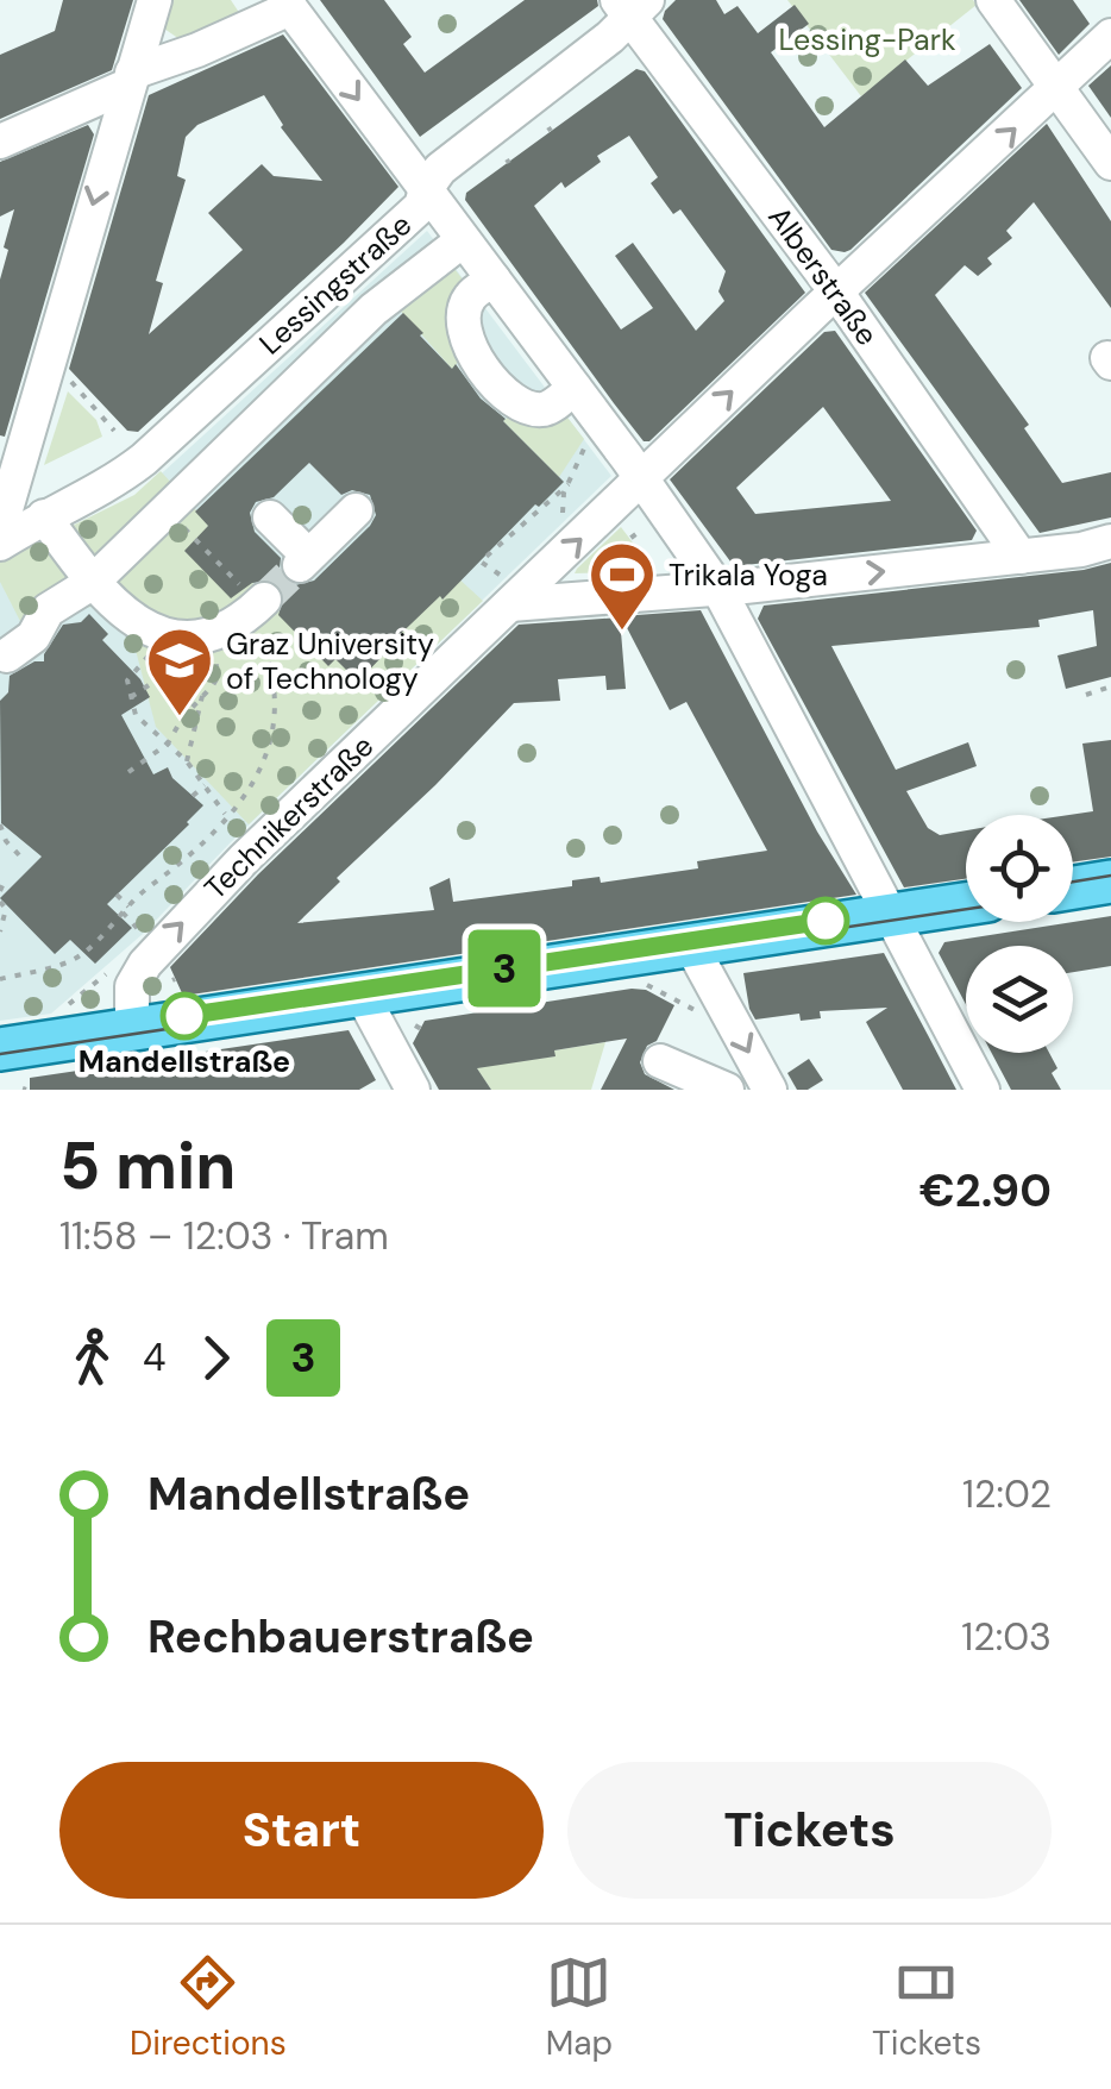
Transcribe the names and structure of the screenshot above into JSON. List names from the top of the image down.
{
  "streets": {
    "street": ["Alberstraße", "Lessingstraße", "Technikerstraße"]
  },
  "crossings": [
    ["Alberstraße", "Lessingstraße"],
    ["Alberstraße", "Technikerstraße"]
  ],
  "one_way": ["Technikerstraße"],
  "parks": ["Lessing-Park"],
  "places": {
    "sports": ["Trikala Yoga"],
    "school or university": ["Graz University of Technology"],
    "other": ["Mandellstraße"]
  },
  "lines": ["tram line 3"],
  "page": {
    "on_map": "3",
    "heading": ["5 min", "11:58 – 12:03 · Tram", "€2.90"],
    "legs": ["4", "3"],
    "list": [
      {
        "name": "Mandellstraße",
        "value": "12:02"
      },
      {
        "name": "Rechbauerstraße",
        "value": "12:03"
      }
    ],
    "buttons": ["Start", "Tickets"],
    "tabs": ["Directions", "Map", "Tickets"]
  }
}
